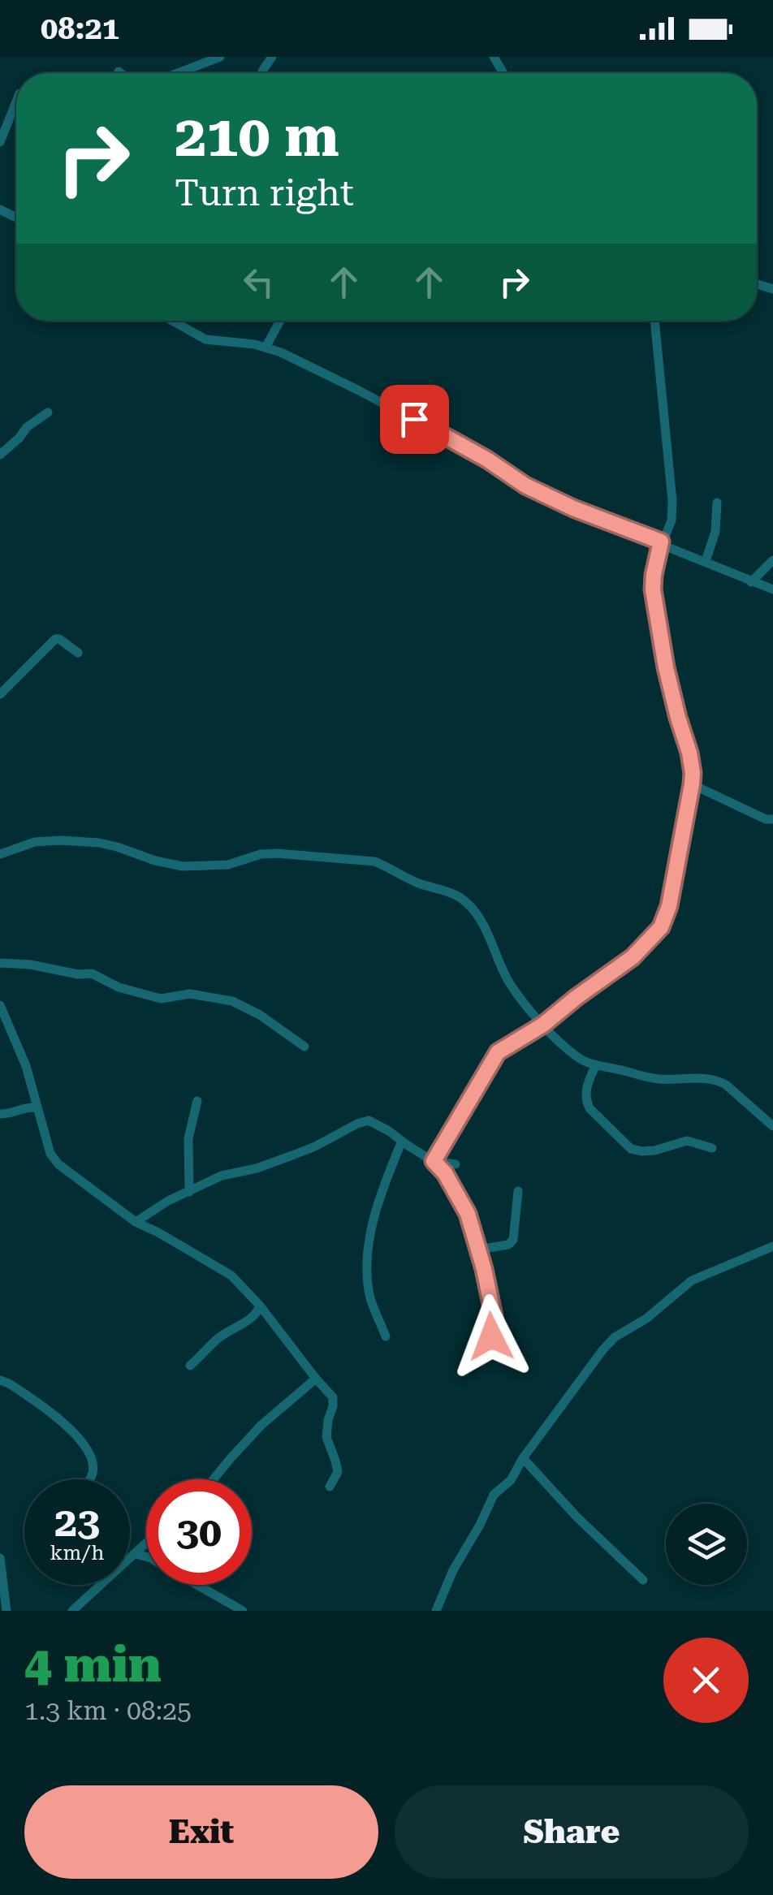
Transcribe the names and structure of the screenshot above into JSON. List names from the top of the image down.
{
  "page": {
    "status": "08:21",
    "turn": ["210 m", "Turn right"],
    "speed": "23 km/h",
    "limit": "30",
    "heading": ["4 min", "1.3 km · 08:25"],
    "buttons": ["Exit", "Share"]
  }
}
